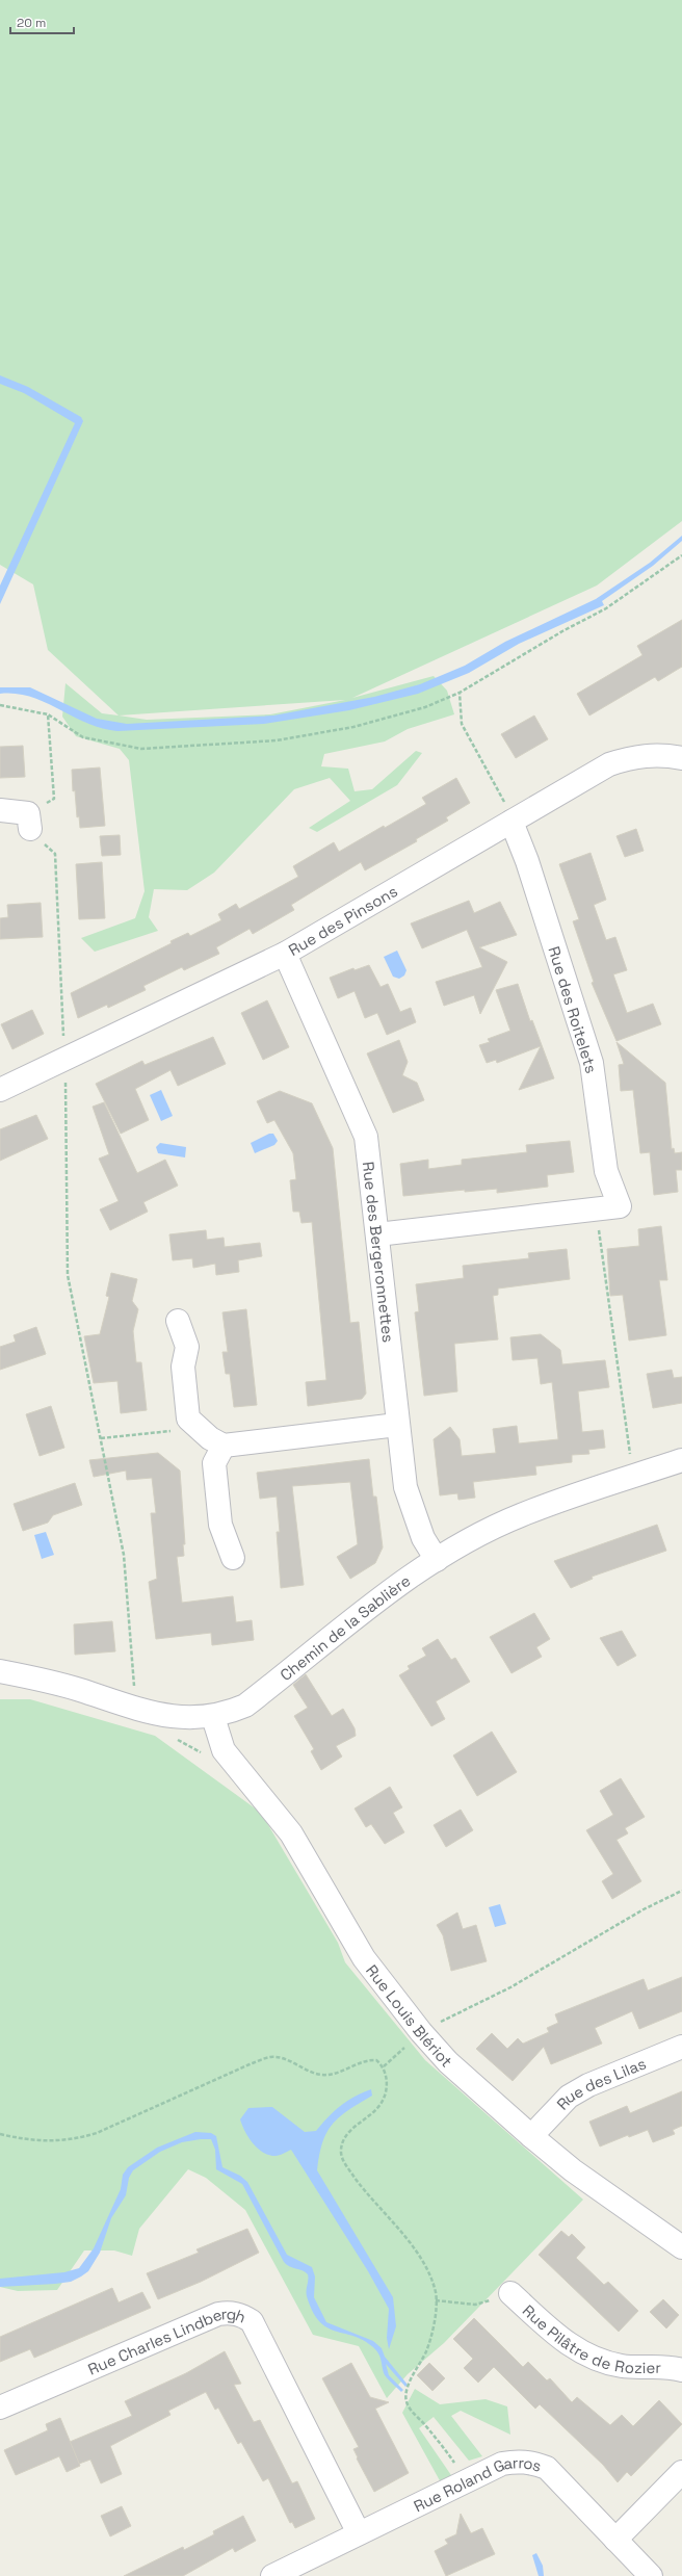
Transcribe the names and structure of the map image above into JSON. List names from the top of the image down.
{
  "streets": {
    "street": [
      "Rue des Pinsons",
      "Rue des Roitelets",
      "Rue des Bergeronnettes",
      "Chemin de la Sablière",
      "Rue Louis Blériot",
      "Rue des Lilas",
      "Rue Pilâtre de Rozier",
      "Rue Charles Lindbergh",
      "Rue Roland Garros"
    ]
  },
  "crossings": [
    ["Rue des Pinsons", "Rue des Roitelets"],
    ["Rue des Pinsons", "Rue des Bergeronnettes"],
    ["Rue des Roitelets", "Rue des Bergeronnettes"],
    ["Rue des Bergeronnettes", "Chemin de la Sablière"],
    ["Chemin de la Sablière", "Rue Louis Blériot"],
    ["Rue Louis Blériot", "Rue des Lilas"],
    ["Rue Charles Lindbergh", "Rue Roland Garros"]
  ],
  "scale_bar": "20 m"
}
